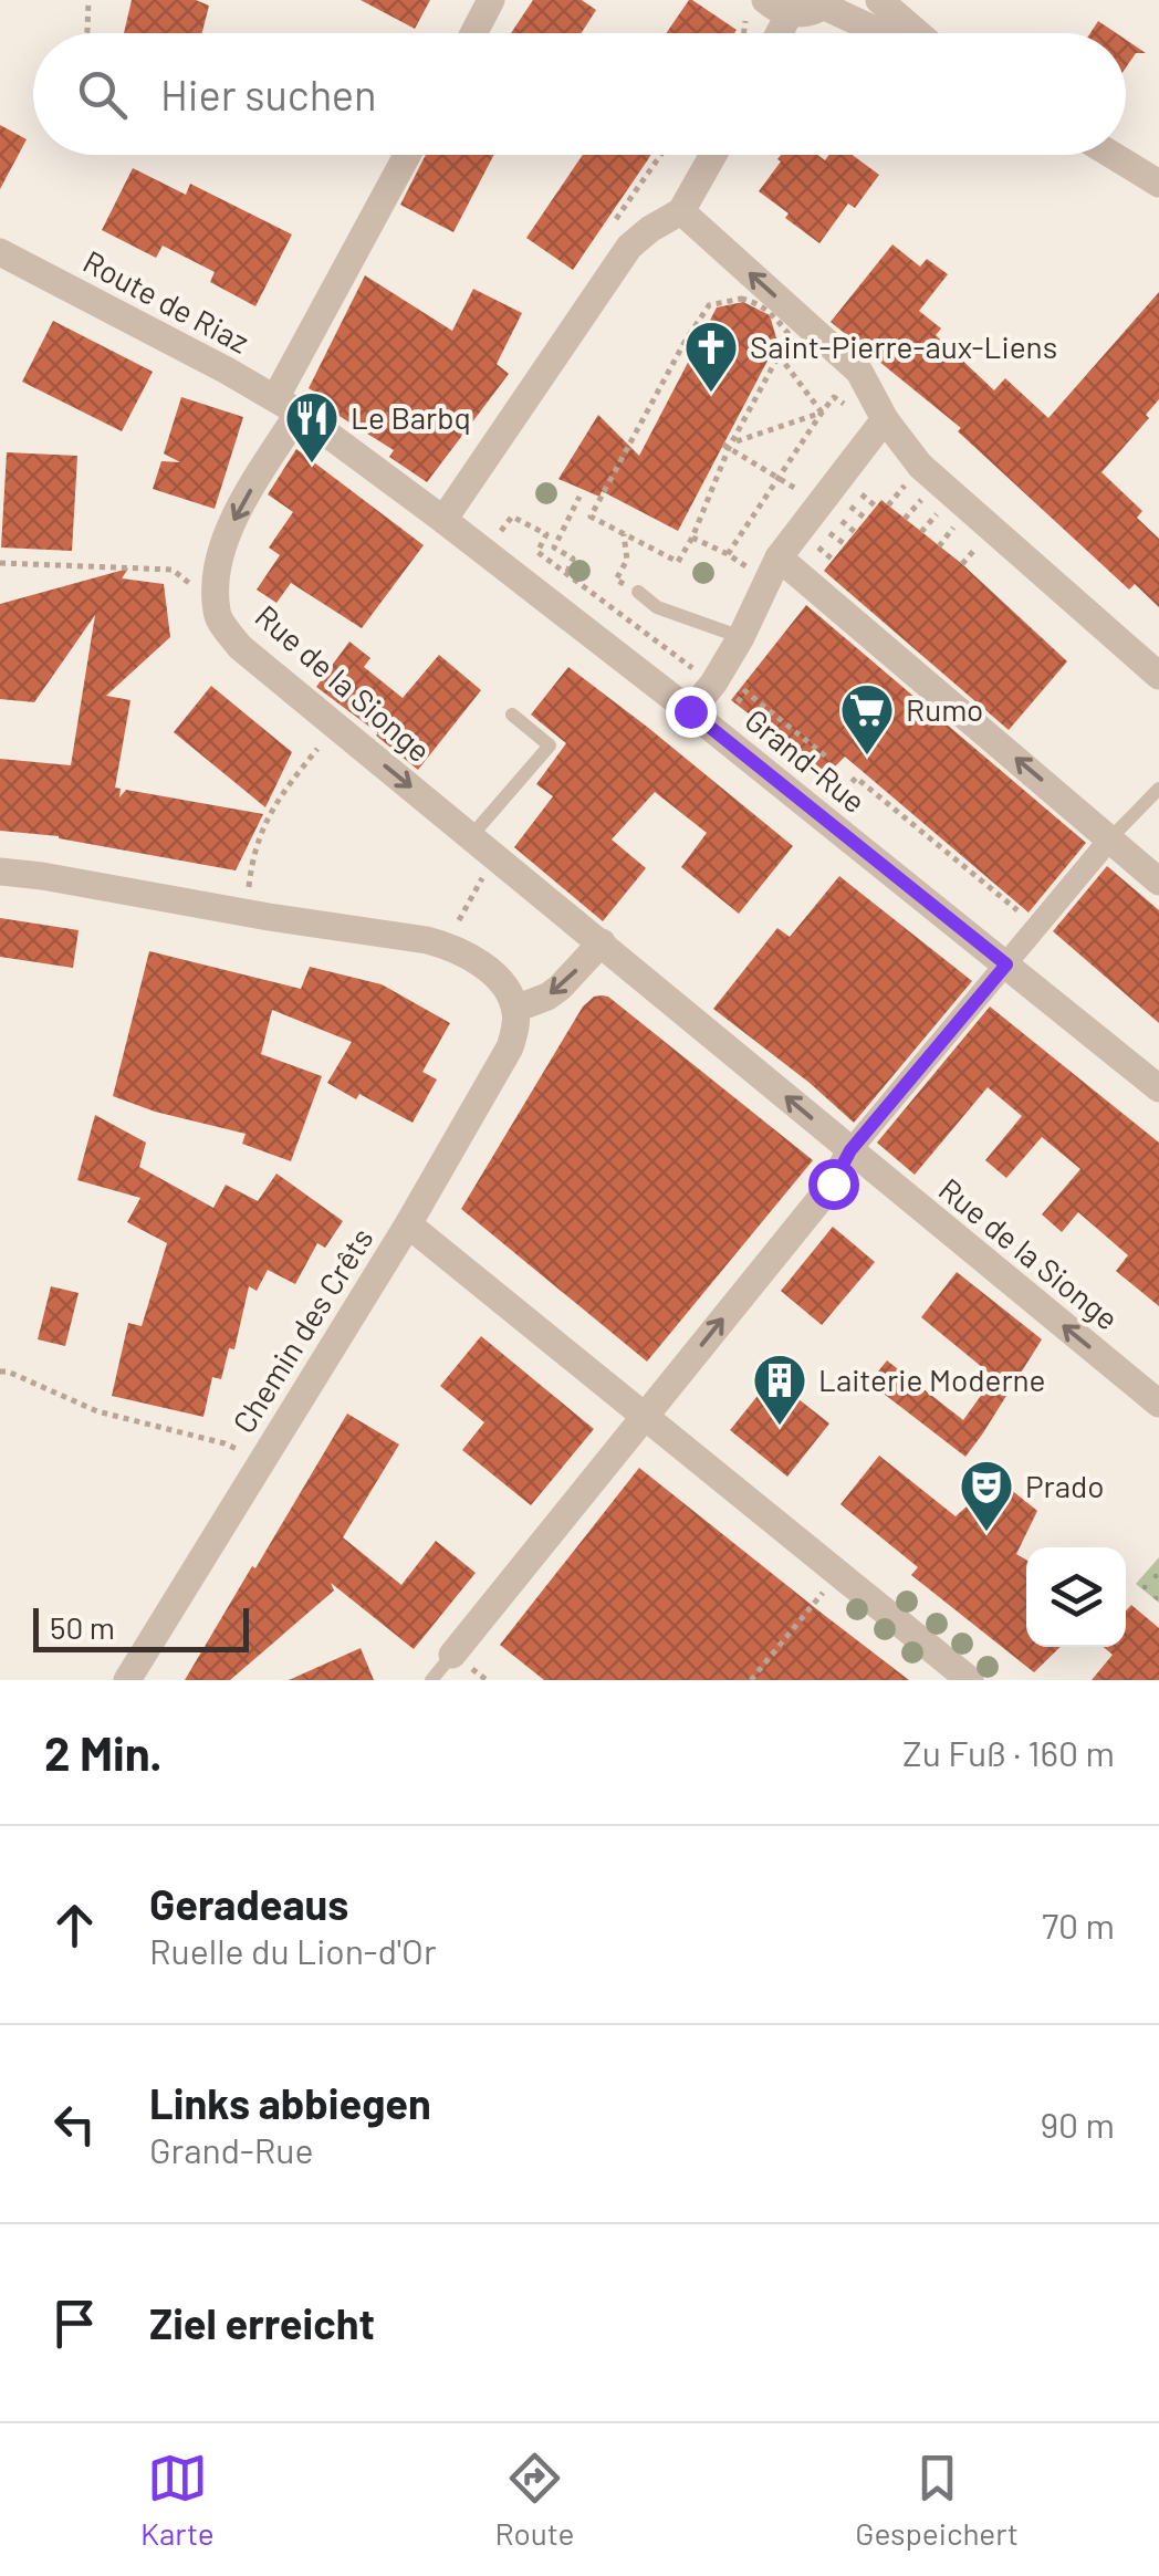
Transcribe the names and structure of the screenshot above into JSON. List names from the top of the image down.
{
  "streets": {
    "street": [
      "Route de Riaz",
      "Rue de la Sionge",
      "Grand-Rue",
      "Chemin des Crêts"
    ]
  },
  "crossings": [
    ["Route de Riaz", "Rue de la Sionge"],
    ["Route de Riaz", "Grand-Rue"],
    ["Rue de la Sionge", "Grand-Rue"]
  ],
  "places": {
    "church": ["Saint-Pierre-aux-Liens"],
    "restaurant": ["Le Barbq"],
    "supermarket": ["Rumo"],
    "building": ["Laiterie Moderne"],
    "theatre": ["Prado"]
  },
  "scale_bar": "50 m",
  "page": {
    "search": "Hier suchen",
    "scale": "50 m",
    "heading": ["2 Min.", "Zu Fuß · 160 m"],
    "list": [
      ["Geradeaus", "Ruelle du Lion-d'Or", "70 m"],
      ["Links abbiegen", "Grand-Rue", "90 m"],
      "Ziel erreicht"
    ],
    "nav": ["Karte", "Route", "Gespeichert"]
  }
}
